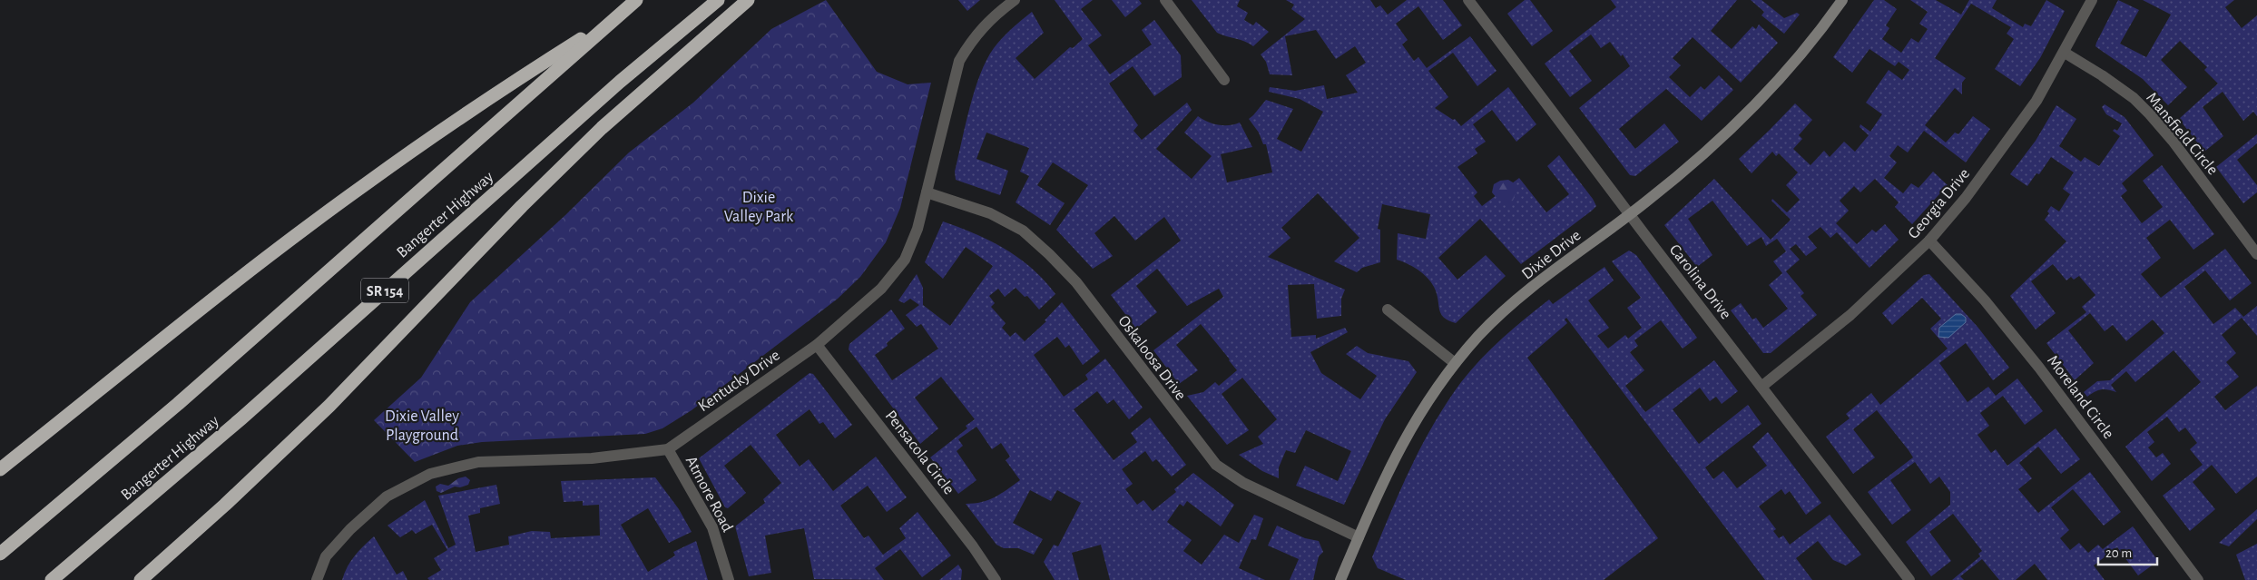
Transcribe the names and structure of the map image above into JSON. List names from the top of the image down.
{
  "streets": {
    "highway": ["Bangerter Highway", "SR 154"],
    "street": [
      "Mansfield Circle",
      "Georgia Drive",
      "Dixie Drive",
      "Carolina Drive",
      "Oskaloosa Drive",
      "Kentucky Drive",
      "Moreland Circle",
      "Pensacola Circle",
      "Atmore Road"
    ]
  },
  "crossings": [
    ["Mansfield Circle", "Georgia Drive"],
    ["Georgia Drive", "Carolina Drive"],
    ["Georgia Drive", "Moreland Circle"],
    ["Dixie Drive", "Carolina Drive"],
    ["Dixie Drive", "Oskaloosa Drive"],
    ["Oskaloosa Drive", "Kentucky Drive"],
    ["Kentucky Drive", "Pensacola Circle"],
    ["Kentucky Drive", "Atmore Road"]
  ],
  "parks": ["Dixie Valley Park", "Dixie Valley Playground"],
  "scale_bar": "20 m"
}
